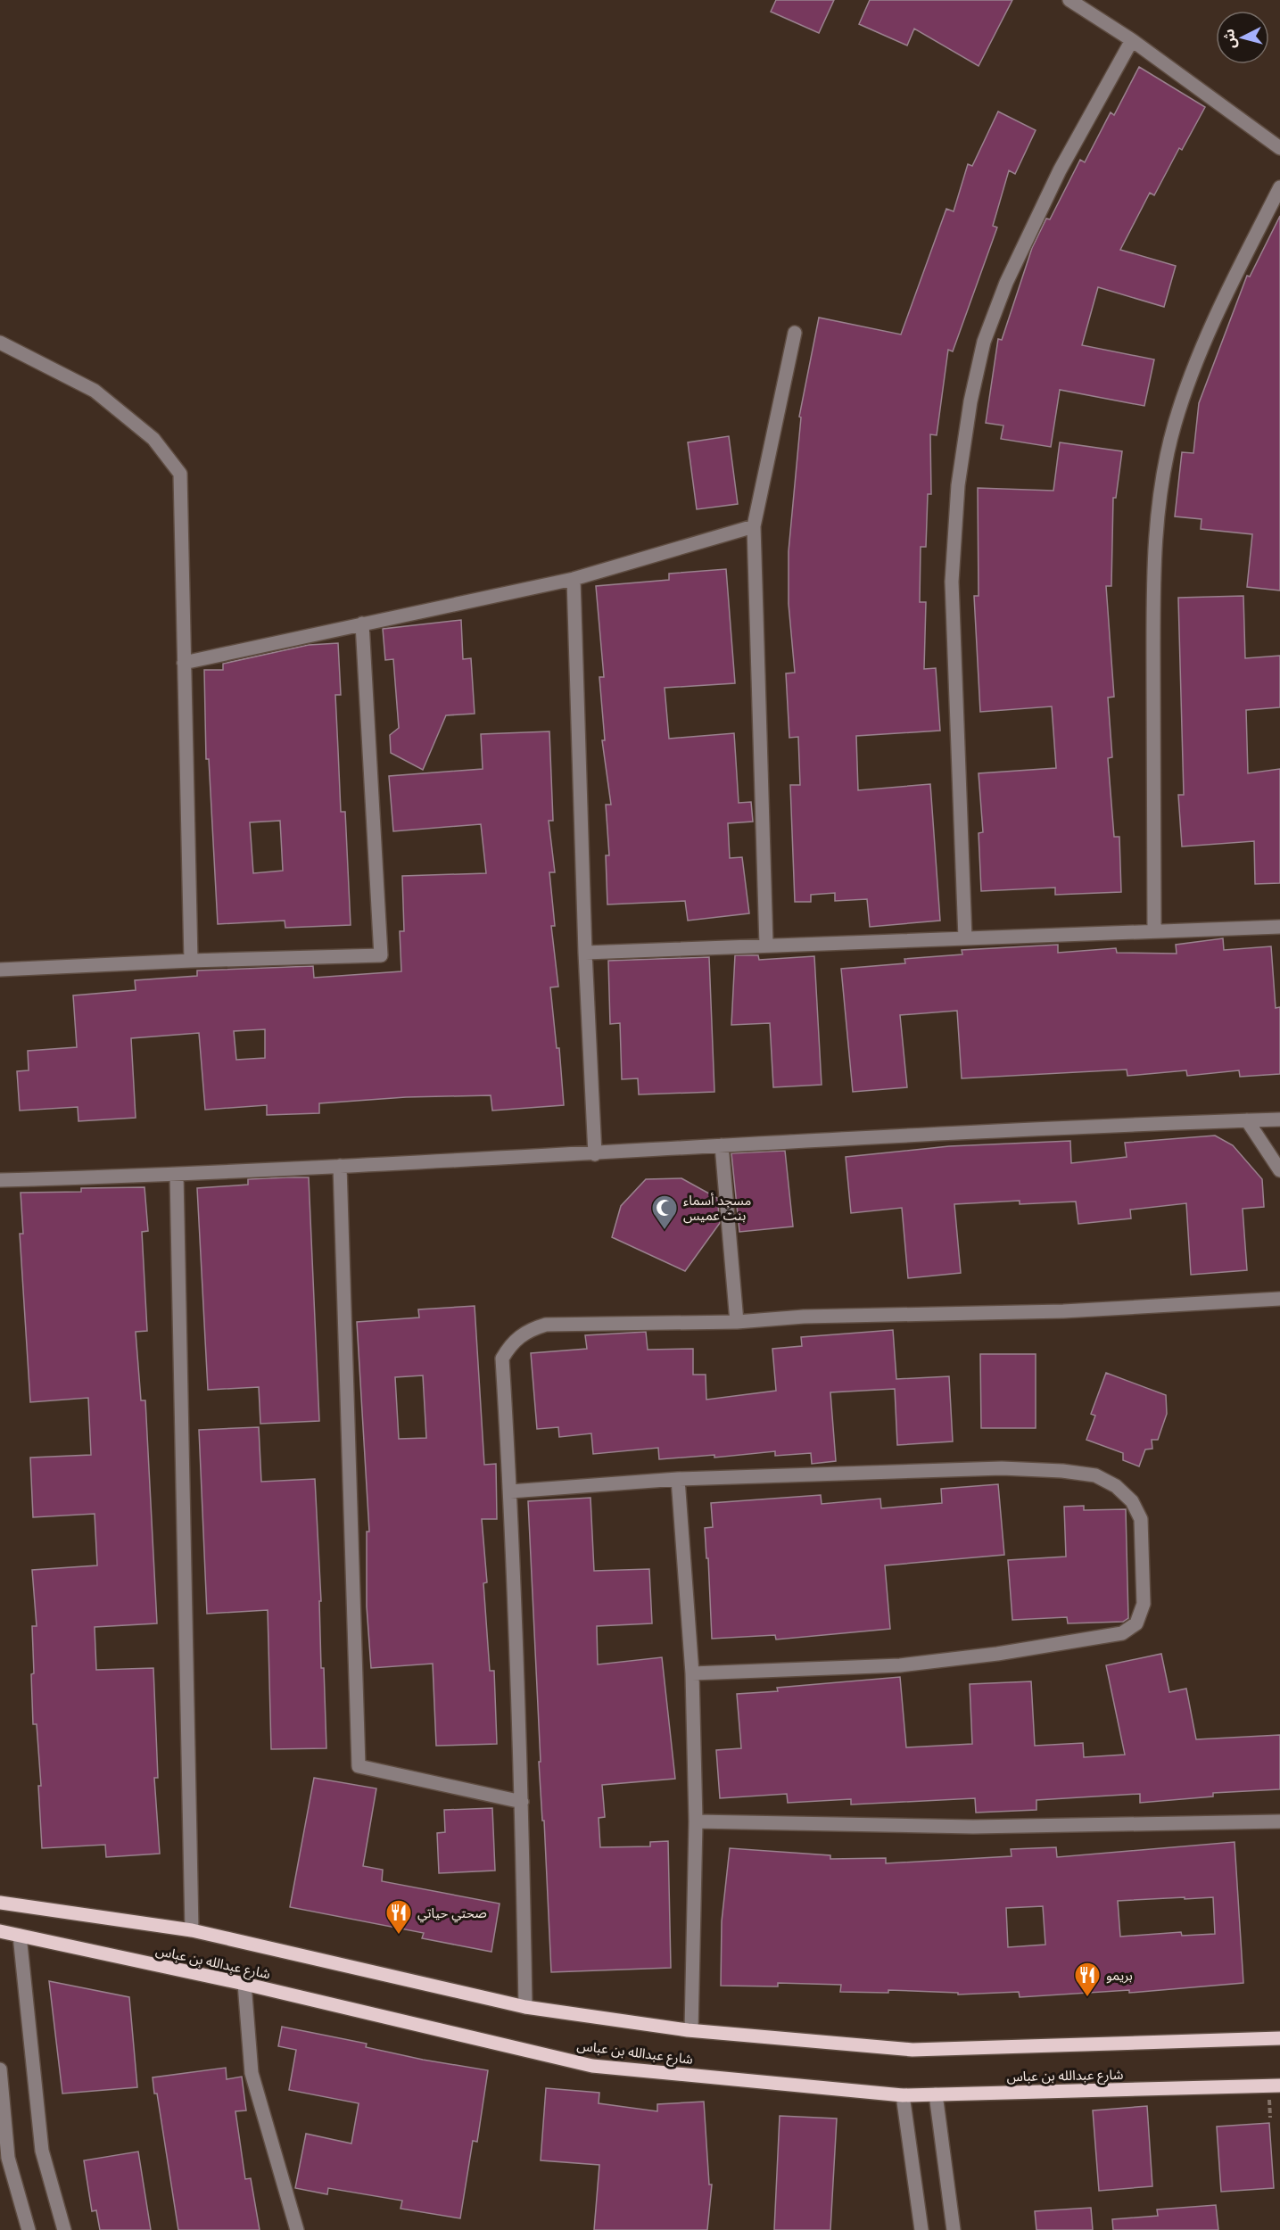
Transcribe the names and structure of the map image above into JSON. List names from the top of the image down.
{
  "streets": {
    "main road": ["شارع عبدالله بن عباس"]
  },
  "places": {
    "mosque": ["مسجد أسماء بنت عميس"],
    "restaurant": ["صحتي حياتي", "بريمو"]
  },
  "north": "left"
}
